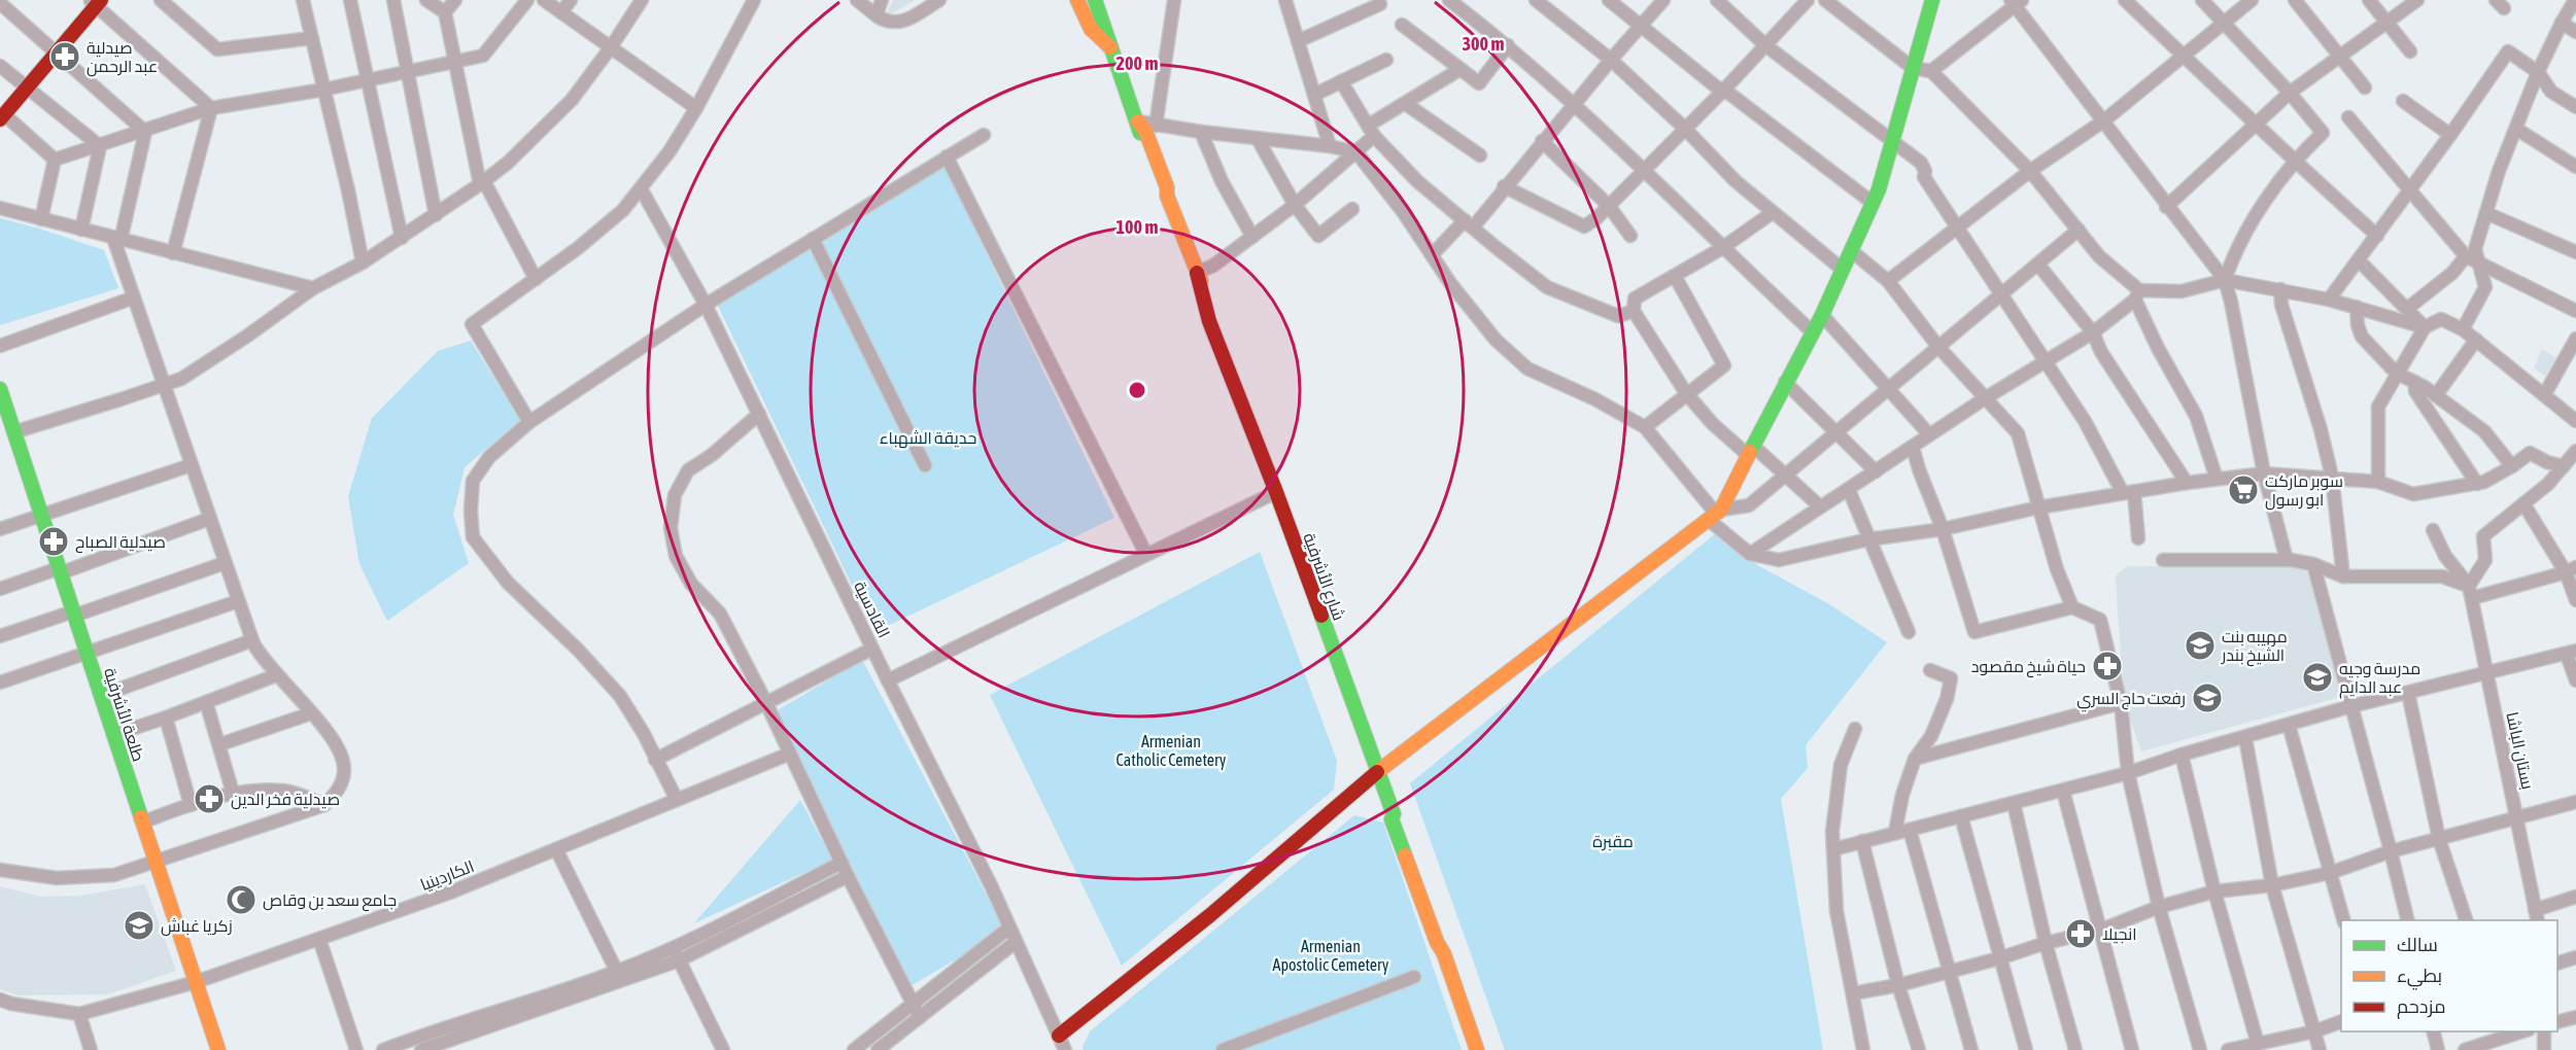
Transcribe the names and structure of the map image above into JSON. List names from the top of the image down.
{
  "streets": {
    "street": [
      "شارع الأشرفية",
      "القادسية",
      "طلعة الأشرفية",
      "بستان الباشا",
      "الكاردينيا"
    ]
  },
  "crossings": [
    ["طلعة الأشرفية", "الكاردينيا"]
  ],
  "parks": [
    "حديقة الشهباء",
    "Armenian Catholic Cemetery",
    "مقبرة",
    "Armenian Apostolic Cemetery"
  ],
  "places": {
    "pharmacy": [
      "صيدلية عبد الرحمن",
      "صيدلية الصباح",
      "حياة شيخ مقصود",
      "صيدلية فخر الدين",
      "انجيلا"
    ],
    "supermarket": ["سوبر ماركت ابو رسول"],
    "school or university": [
      "مهيبه بنت الشيخ بندر",
      "مدرسة وجيه عبد الدايم",
      "رفعت حاج السري",
      "زكريا غباش"
    ],
    "mosque": ["جامع سعد بن وقاص"]
  },
  "legend": ["سالك", "بطيء", "مزدحم"],
  "rings": ["300 m", "200 m", "100 m"]
}
